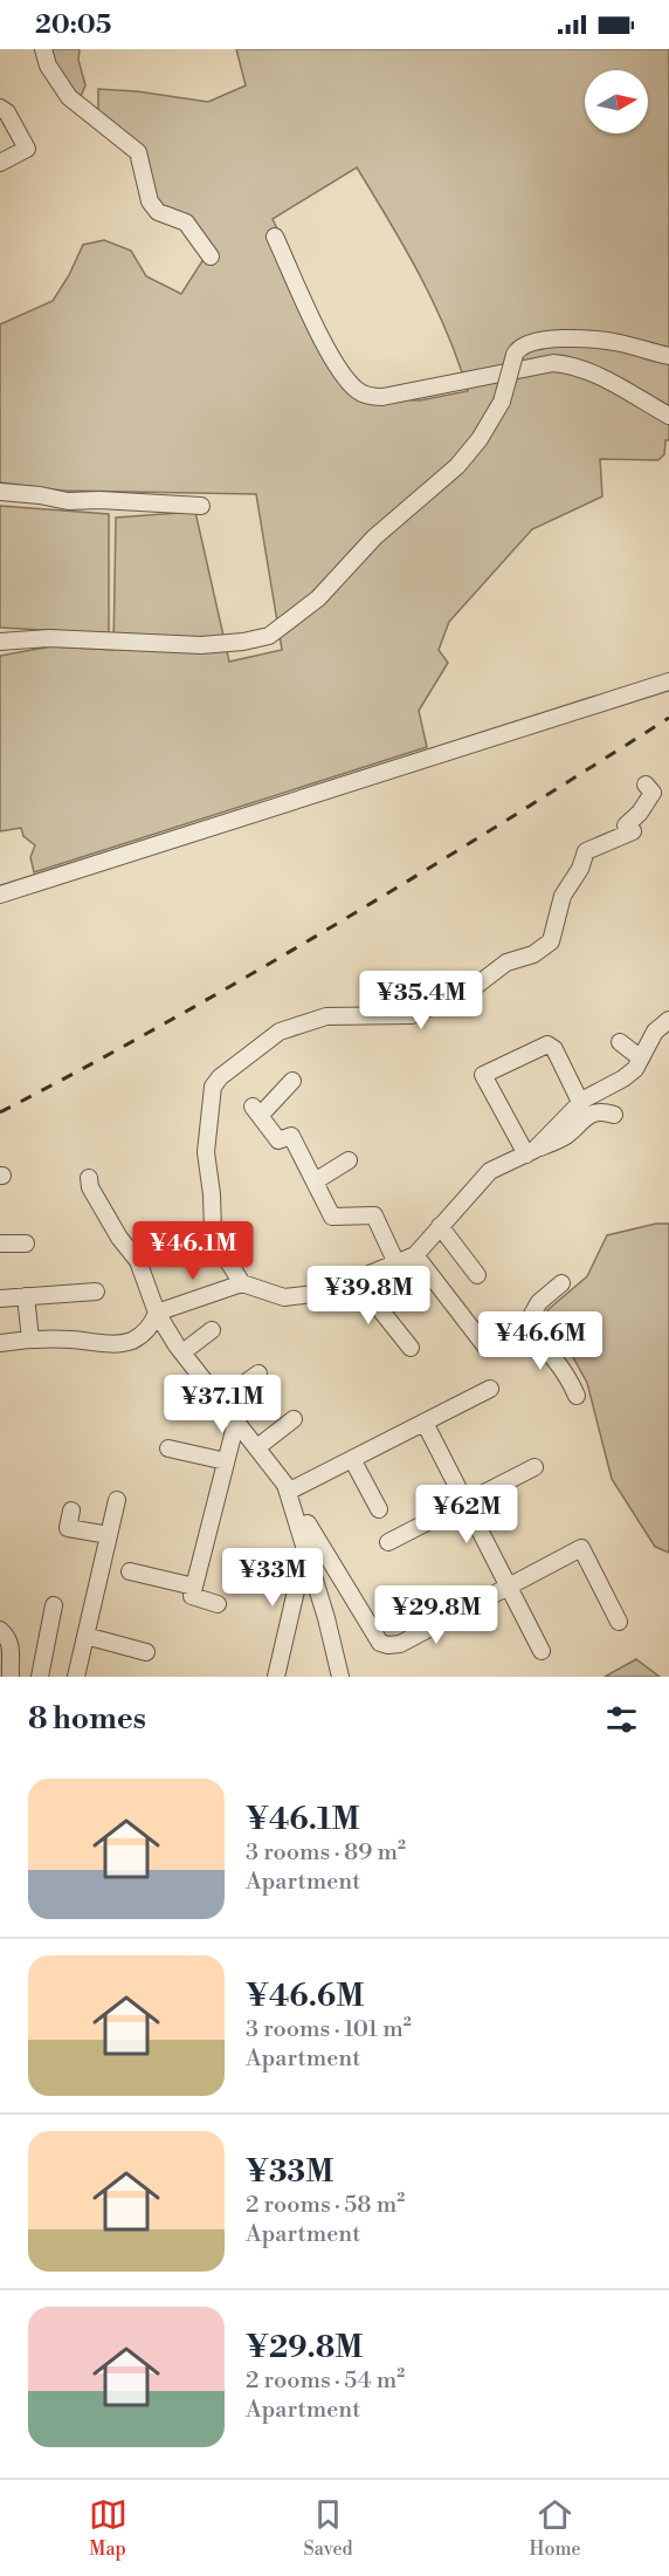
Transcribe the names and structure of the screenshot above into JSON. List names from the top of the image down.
{
  "north": "right",
  "page": {
    "status": "20:05",
    "price": [
      "¥35.4M",
      "¥46.1M",
      "¥39.8M",
      "¥46.6M",
      "¥37.1M",
      "¥62M",
      "¥33M",
      "¥29.8M"
    ],
    "heading": "8 homes",
    "list": [
      {
        "name": "¥46.1M",
        "note": "3 rooms · 89 m² · Apartment"
      },
      {
        "name": "¥46.6M",
        "note": "3 rooms · 101 m² · Apartment"
      },
      {
        "name": "¥33M",
        "note": "2 rooms · 58 m² · Apartment"
      },
      {
        "name": "¥29.8M",
        "note": "2 rooms · 54 m² · Apartment"
      }
    ],
    "tabs": ["Map", "Saved", "Home"]
  }
}
